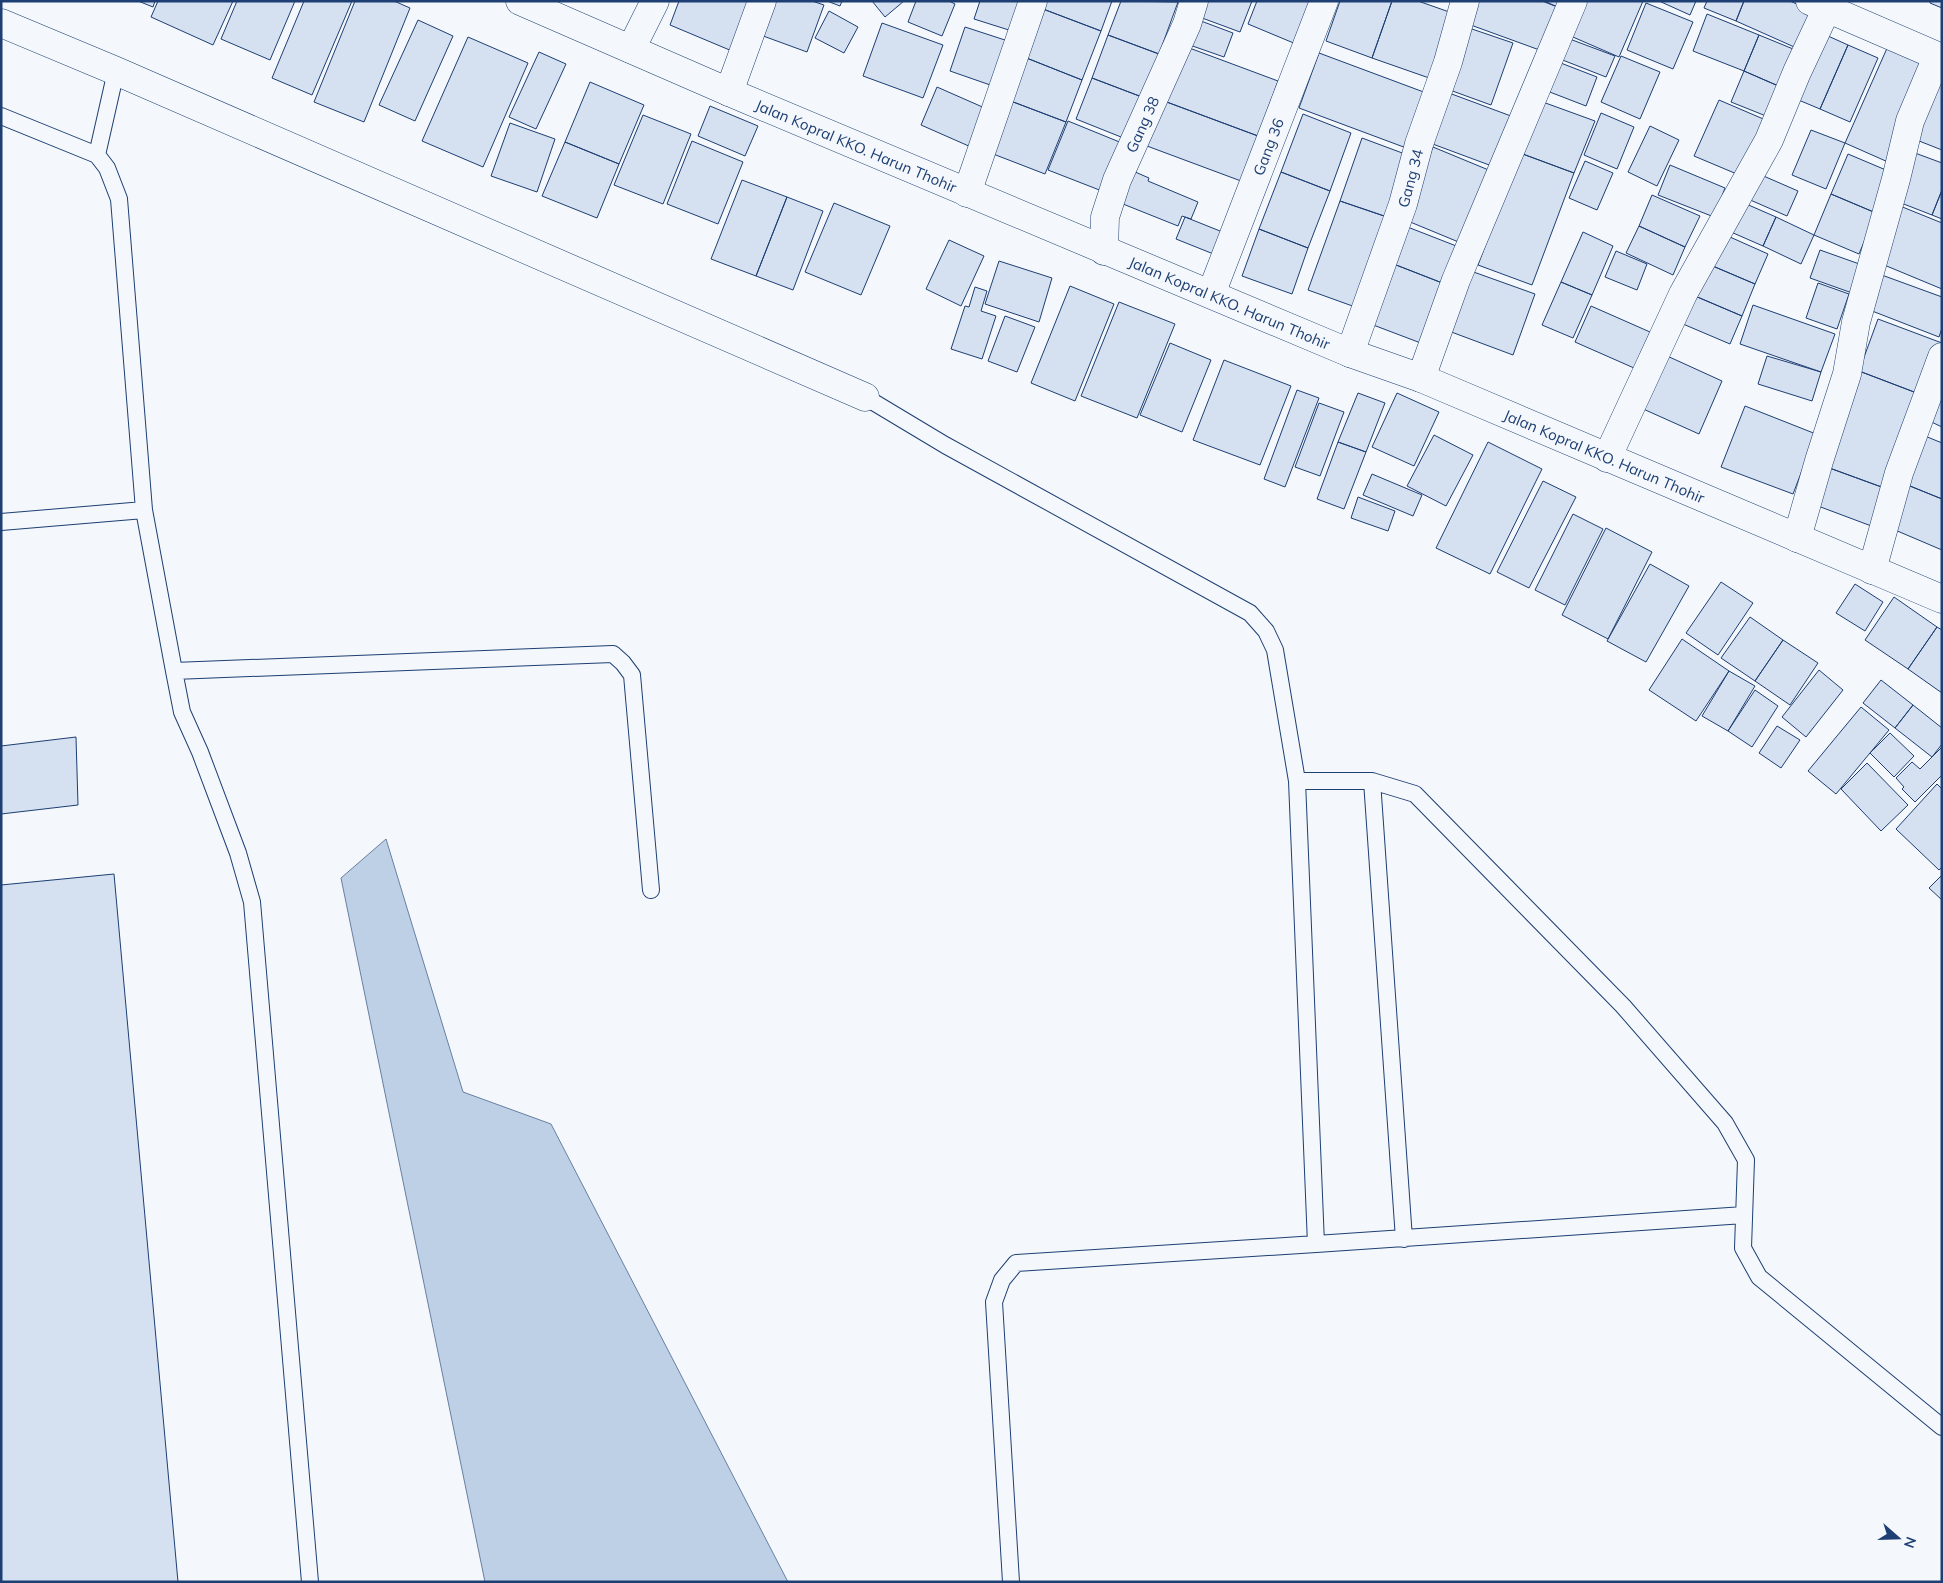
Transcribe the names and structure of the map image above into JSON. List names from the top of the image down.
{
  "streets": {
    "street": [
      "Gang 38",
      "Jalan Kopral KKO. Harun Thohir",
      "Gang 36",
      "Gang 34"
    ]
  },
  "crossings": [
    ["Gang 38", "Jalan Kopral KKO. Harun Thohir"],
    ["Jalan Kopral KKO. Harun Thohir", "Gang 36"],
    ["Jalan Kopral KKO. Harun Thohir", "Gang 34"]
  ],
  "north": "right"
}
